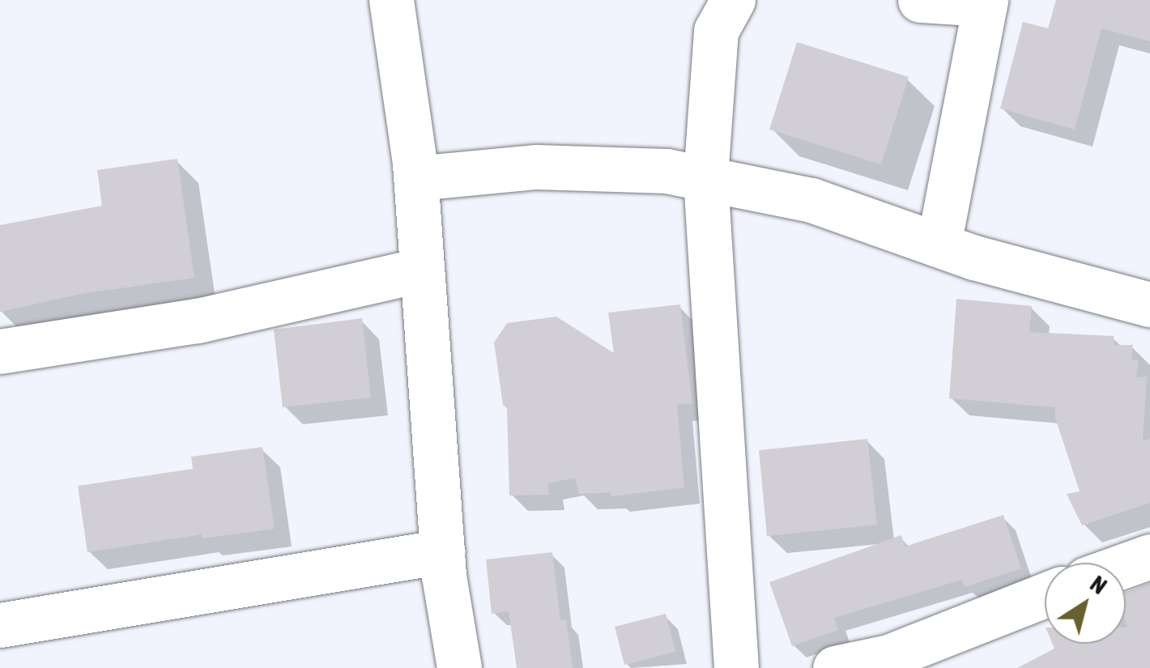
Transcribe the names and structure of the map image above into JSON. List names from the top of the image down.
{
  "north": "top right"
}
